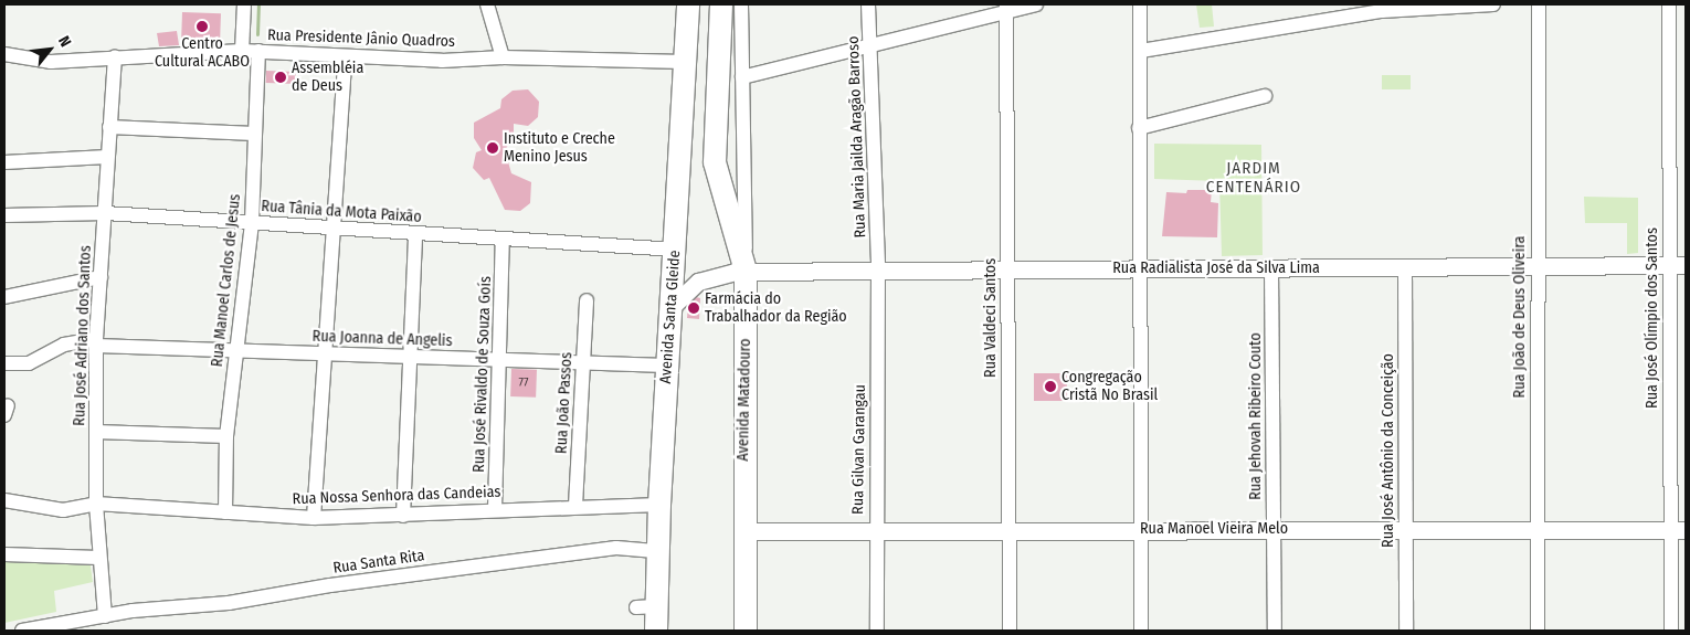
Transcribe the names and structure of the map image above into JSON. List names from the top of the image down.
{
  "streets": {
    "main road": ["Avenida Santa Gleide", "Avenida Matadouro"],
    "street": [
      "Rua Presidente Jânio Quadros",
      "Rua Maria Jailda Aragão Barroso",
      "Rua Tânia da Mota Paixão",
      "Rua Radialista José da Silva Lima",
      "Rua Manoel Carlos de Jesus",
      "Rua João de Deus Oliveira",
      "Rua Valdeci Santos",
      "Rua José Olímpio dos Santos",
      "Rua José Adriano dos Santos",
      "Rua Joanna de Angelis",
      "Rua José Rivaldo de Souza Goís",
      "Rua João Passos",
      "Rua Jehovah Ribeiro Couto",
      "Rua Gilvan Garangau",
      "Rua José Antônio da Conceição",
      "Rua Nossa Senhora das Candeias",
      "Rua Manoel Vieira Melo",
      "Rua Santa Rita"
    ]
  },
  "crossings": [
    ["Rua Presidente Jânio Quadros", "Rua Manoel Carlos de Jesus"],
    ["Rua Presidente Jânio Quadros", "Avenida Santa Gleide"],
    ["Rua Presidente Jânio Quadros", "Rua José Adriano dos Santos"],
    ["Rua Maria Jailda Aragão Barroso", "Rua Radialista José da Silva Lima"],
    ["Rua Maria Jailda Aragão Barroso", "Rua Gilvan Garangau"],
    ["Rua Tânia da Mota Paixão", "Rua Manoel Carlos de Jesus"],
    ["Rua Tânia da Mota Paixão", "Avenida Santa Gleide"],
    ["Rua Tânia da Mota Paixão", "Rua José Adriano dos Santos"],
    ["Rua Tânia da Mota Paixão", "Rua José Rivaldo de Souza Goís"],
    ["Rua Radialista José da Silva Lima", "Avenida Santa Gleide"],
    ["Rua Radialista José da Silva Lima", "Rua João de Deus Oliveira"],
    ["Rua Radialista José da Silva Lima", "Rua Valdeci Santos"],
    ["Rua Radialista José da Silva Lima", "Rua José Olímpio dos Santos"],
    ["Rua Radialista José da Silva Lima", "Avenida Matadouro"],
    ["Rua Radialista José da Silva Lima", "Rua Jehovah Ribeiro Couto"],
    ["Rua Radialista José da Silva Lima", "Rua Gilvan Garangau"],
    ["Rua Radialista José da Silva Lima", "Rua José Antônio da Conceição"],
    ["Rua Manoel Carlos de Jesus", "Rua Joanna de Angelis"],
    ["Rua Manoel Carlos de Jesus", "Rua Nossa Senhora das Candeias"],
    ["Avenida Santa Gleide", "Rua Joanna de Angelis"],
    ["Avenida Santa Gleide", "Rua Nossa Senhora das Candeias"],
    ["Avenida Santa Gleide", "Rua Santa Rita"],
    ["Rua João de Deus Oliveira", "Rua Manoel Vieira Melo"],
    ["Rua Valdeci Santos", "Rua Manoel Vieira Melo"],
    ["Rua José Olímpio dos Santos", "Rua Manoel Vieira Melo"],
    ["Rua José Adriano dos Santos", "Rua Joanna de Angelis"],
    ["Rua José Adriano dos Santos", "Rua Nossa Senhora das Candeias"],
    ["Rua José Adriano dos Santos", "Rua Santa Rita"],
    ["Rua Joanna de Angelis", "Rua José Rivaldo de Souza Goís"],
    ["Rua Joanna de Angelis", "Rua João Passos"],
    ["Rua José Rivaldo de Souza Goís", "Rua Nossa Senhora das Candeias"],
    ["Avenida Matadouro", "Rua Manoel Vieira Melo"],
    ["Rua João Passos", "Rua Nossa Senhora das Candeias"],
    ["Rua Jehovah Ribeiro Couto", "Rua Manoel Vieira Melo"],
    ["Rua Gilvan Garangau", "Rua Manoel Vieira Melo"],
    ["Rua José Antônio da Conceição", "Rua Manoel Vieira Melo"]
  ],
  "districts": ["JARDIM CENTENÁRIO"],
  "places": [
    "Centro Cultural ACABO",
    "Assembléia de Deus",
    "Instituto e Creche Menino Jesus",
    "Farmácia do Trabalhador da Região",
    "Congregação Cristã No Brasil"
  ],
  "house_numbers": ["77"],
  "north": "top right"
}
